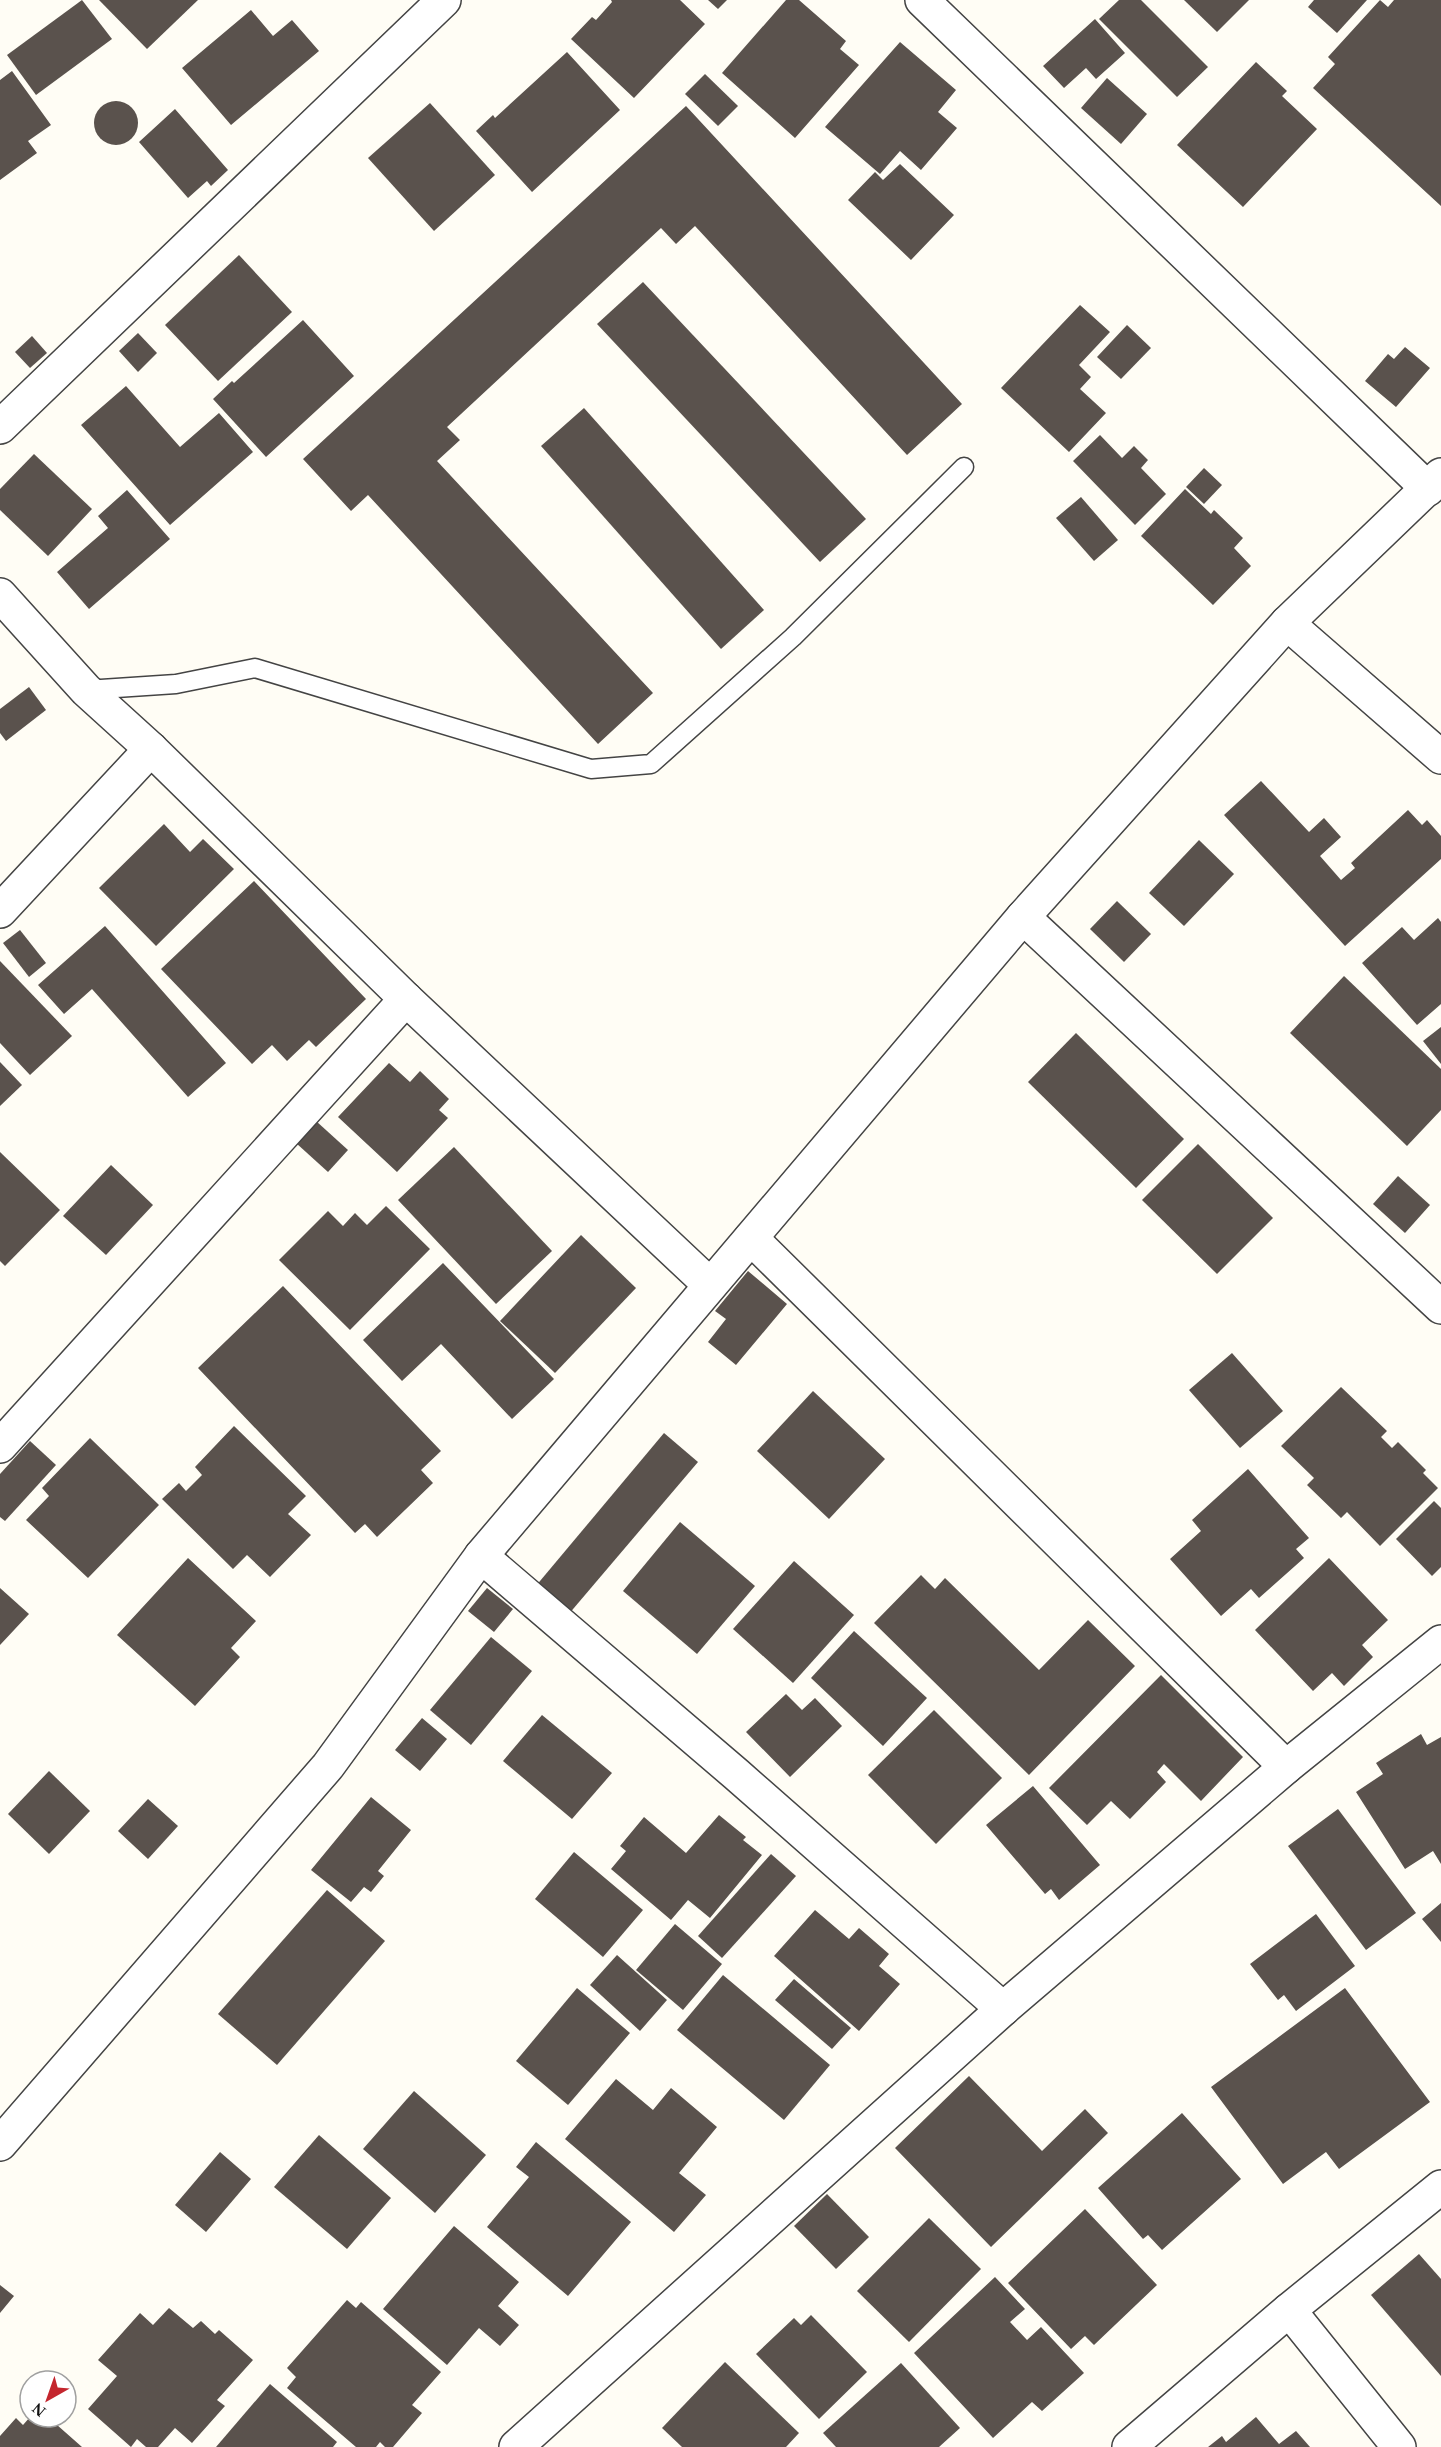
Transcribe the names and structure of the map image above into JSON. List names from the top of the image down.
{
  "north": "bottom left"
}
